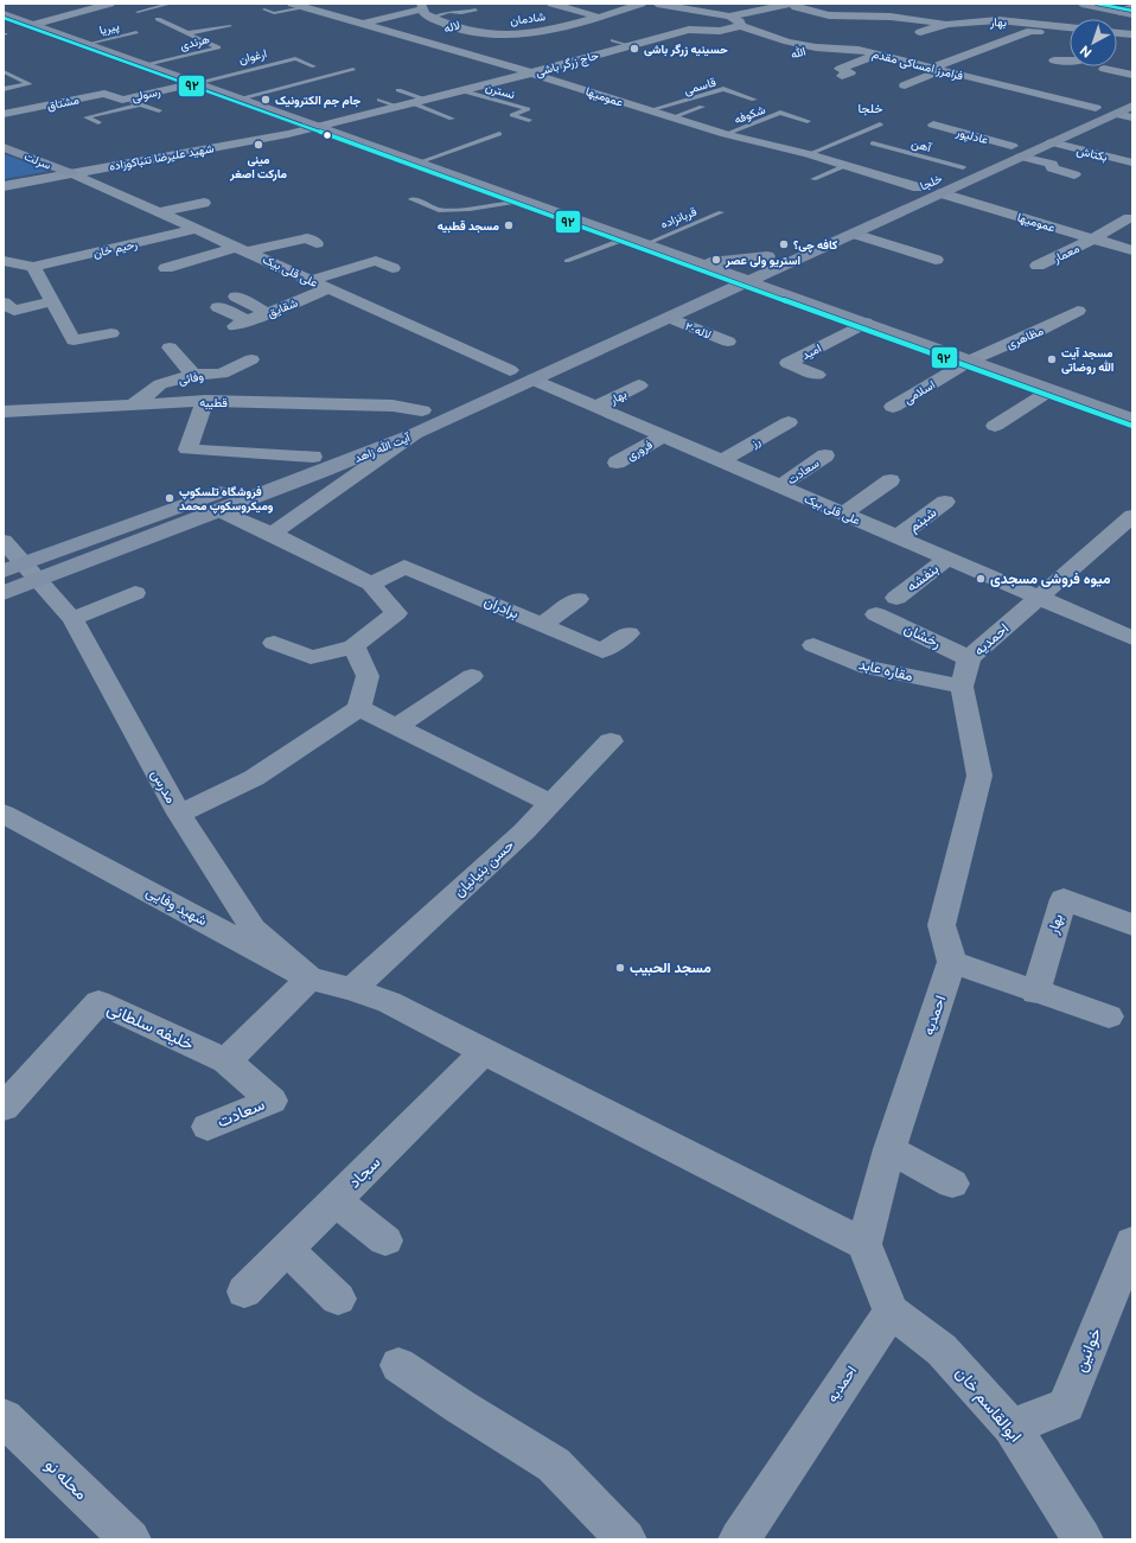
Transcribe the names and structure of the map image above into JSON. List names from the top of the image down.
{
  "streets": {
    "main road": ["سرلت", "خلجا", "آیت الله زاهد"],
    "street": [
      "شادمان",
      "بهار",
      "لاله",
      "الله",
      "حاج زرگر باشی",
      "فرامرز امساکی مقدم",
      "رسولی",
      "عمومیها",
      "مشتاق",
      "عادلپور",
      "بکتاش",
      "شهید علیرضا تنباکوزاده",
      "رحیم خان",
      "معمار",
      "علی قلی بیک",
      "شقایق",
      "۲-لاله",
      "مظاهری",
      "امید",
      "وفائی",
      "اسلامی",
      "قطیبه",
      "رز",
      "فروری",
      "سعادت",
      "شبنم",
      "بنفشه",
      "برادران",
      "رخشان",
      "احمدیه",
      "مقاره عابد",
      "مدرس",
      "حسن بنیانیان",
      "شهید وفایی",
      "خلیفه سلطانی",
      "سجاد",
      "خوانین",
      "ابوالقاسم خان",
      "محله نو"
    ],
    "lane": [
      "پیریا",
      "هرندی",
      "ارغوان",
      "قاسمی",
      "نسترن",
      "شکوفه",
      "آهن",
      "قربانزاده"
    ]
  },
  "crossings": [
    ["شادمان", "لاله"],
    ["شادمان", "عمومیها"],
    ["بهار", "علی قلی بیک"],
    ["لاله", "عمومیها"],
    ["الله", "فرامرز امساکی مقدم"],
    ["ارغوان", "رسولی"],
    ["حاج زرگر باشی", "فرامرز امساکی مقدم"],
    ["حاج زرگر باشی", "نسترن"],
    ["حاج زرگر باشی", "عمومیها"],
    ["حاج زرگر باشی", "شهید علیرضا تنباکوزاده"],
    ["فرامرز امساکی مقدم", "خلجا"],
    ["قاسمی", "عمومیها"],
    ["رسولی", "مشتاق"],
    ["عمومیها", "شکوفه"],
    ["عمومیها", "خلجا"],
    ["عمومیها", "معمار"],
    ["عادلپور", "خلجا"],
    ["آهن", "خلجا"],
    ["بکتاش", "خلجا"],
    ["شهید علیرضا تنباکوزاده", "سرلت"],
    ["شهید علیرضا تنباکوزاده", "علی قلی بیک"],
    ["سرلت", "علی قلی بیک"],
    ["رحیم خان", "علی قلی بیک"],
    ["علی قلی بیک", "شقایق"],
    ["علی قلی بیک", "رز"],
    ["علی قلی بیک", "آیت الله زاهد"],
    ["علی قلی بیک", "فروری"],
    ["علی قلی بیک", "سعادت"],
    ["علی قلی بیک", "شبنم"],
    ["علی قلی بیک", "بنفشه"],
    ["علی قلی بیک", "احمدیه"],
    ["۲-لاله", "آیت الله زاهد"],
    ["مظاهری", "اسلامی"],
    ["وفائی", "قطیبه"],
    ["قطیبه", "آیت الله زاهد"],
    ["آیت الله زاهد", "مدرس"],
    ["سعادت", "خلیفه سلطانی"],
    ["رخشان", "احمدیه"],
    ["احمدیه", "مقاره عابد"],
    ["احمدیه", "ابوالقاسم خان"],
    ["مدرس", "شهید وفایی"],
    ["حسن بنیانیان", "شهید وفایی"],
    ["خوانین", "ابوالقاسم خان"]
  ],
  "districts": ["خلجا"],
  "places": [
    "حسینیه زرگر باشی",
    "جام جم الکترونیک",
    "مینی مارکت اصغر",
    "مسجد قطبیه",
    "کافه چی؟",
    "استریو ولی عصر",
    "مسجد آیت الله روضاتی",
    "فروشگاه تلسکوپ ومیکروسکوپ محمد",
    "میوه فروشی مسجدی",
    "مسجد الحبیب"
  ],
  "lines": ["transit line ۹۲"],
  "north": "bottom left"
}
